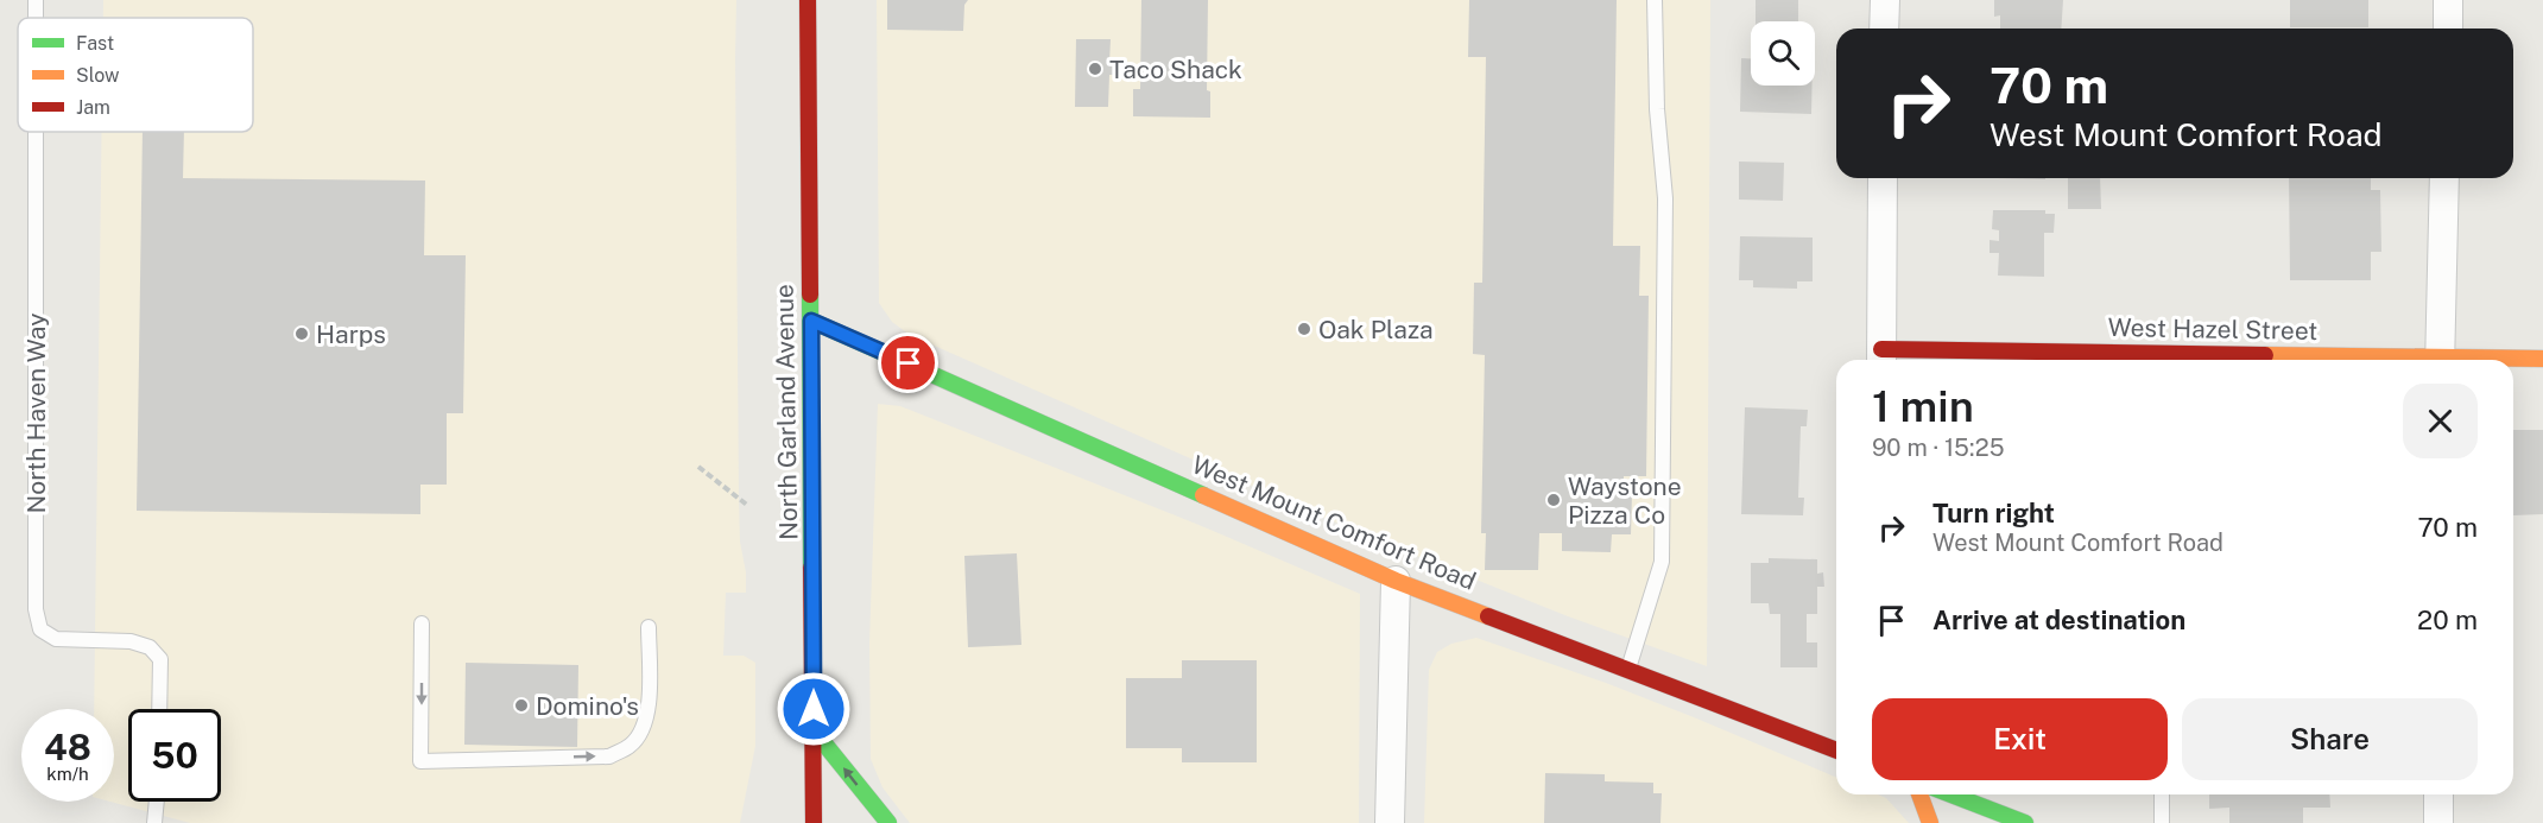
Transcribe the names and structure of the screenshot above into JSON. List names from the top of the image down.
{
  "streets": {
    "street": ["West Hazel Street", "North Garland Avenue", "West Mount Comfort Road"],
    "lane": ["North Haven Way"]
  },
  "crossings": [
    ["North Garland Avenue", "West Mount Comfort Road"]
  ],
  "places": [
    "Taco Shack",
    "Oak Plaza",
    "Harps",
    "Waystone Pizza Co",
    "Domino's"
  ],
  "legend": ["Fast", "Slow", "Jam"],
  "page": {
    "turn": ["70 m", "West Mount Comfort Road"],
    "heading": ["1 min", "90 m · 15:25"],
    "list": [
      {
        "name": "Turn right",
        "note": "West Mount Comfort Road",
        "value": "70 m"
      },
      {
        "name": "Arrive at destination",
        "value": "20 m"
      }
    ],
    "buttons": ["Exit", "Share"],
    "speed": "48 km/h",
    "limit": "50"
  }
}
